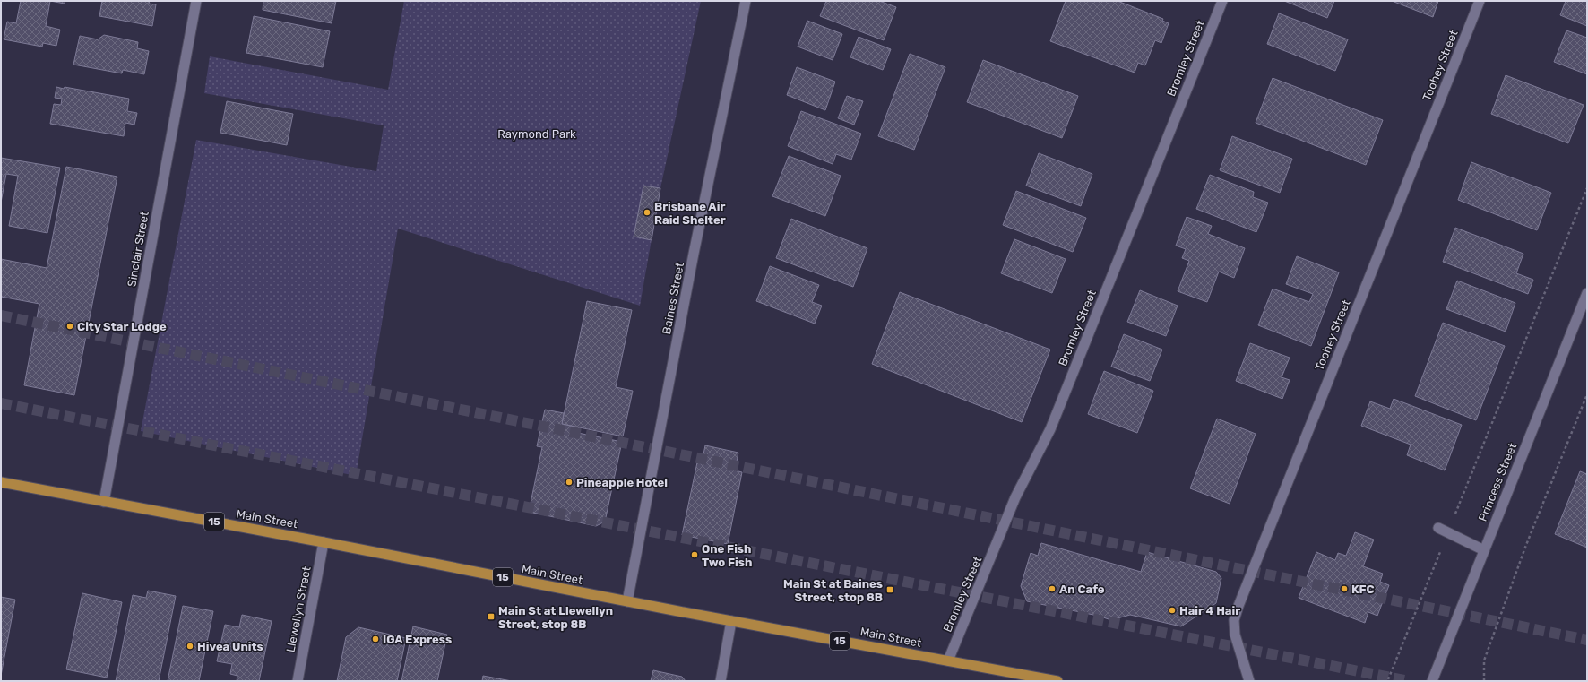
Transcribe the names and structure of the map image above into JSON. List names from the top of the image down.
{
  "streets": {
    "highway": ["Main Street", "15"],
    "street": [
      "Bromley Street",
      "Toohey Street",
      "Sinclair Street",
      "Baines Street",
      "Princess Street",
      "Llewellyn Street"
    ]
  },
  "crossings": [
    ["Bromley Street", "Main Street"],
    ["Sinclair Street", "Main Street"],
    ["Baines Street", "Main Street"],
    ["Main Street", "Llewellyn Street"]
  ],
  "parks": ["Raymond Park"],
  "places": {
    "other": [
      "Brisbane Air Raid Shelter",
      "City Star Lodge",
      "Pineapple Hotel",
      "One Fish Two Fish",
      "An Cafe",
      "KFC",
      "Hair 4 Hair",
      "IGA Express",
      "Hivea Units"
    ],
    "transit": ["Main St at Baines Street, stop 8B", "Main St at Llewellyn Street, stop 8B"]
  }
}
